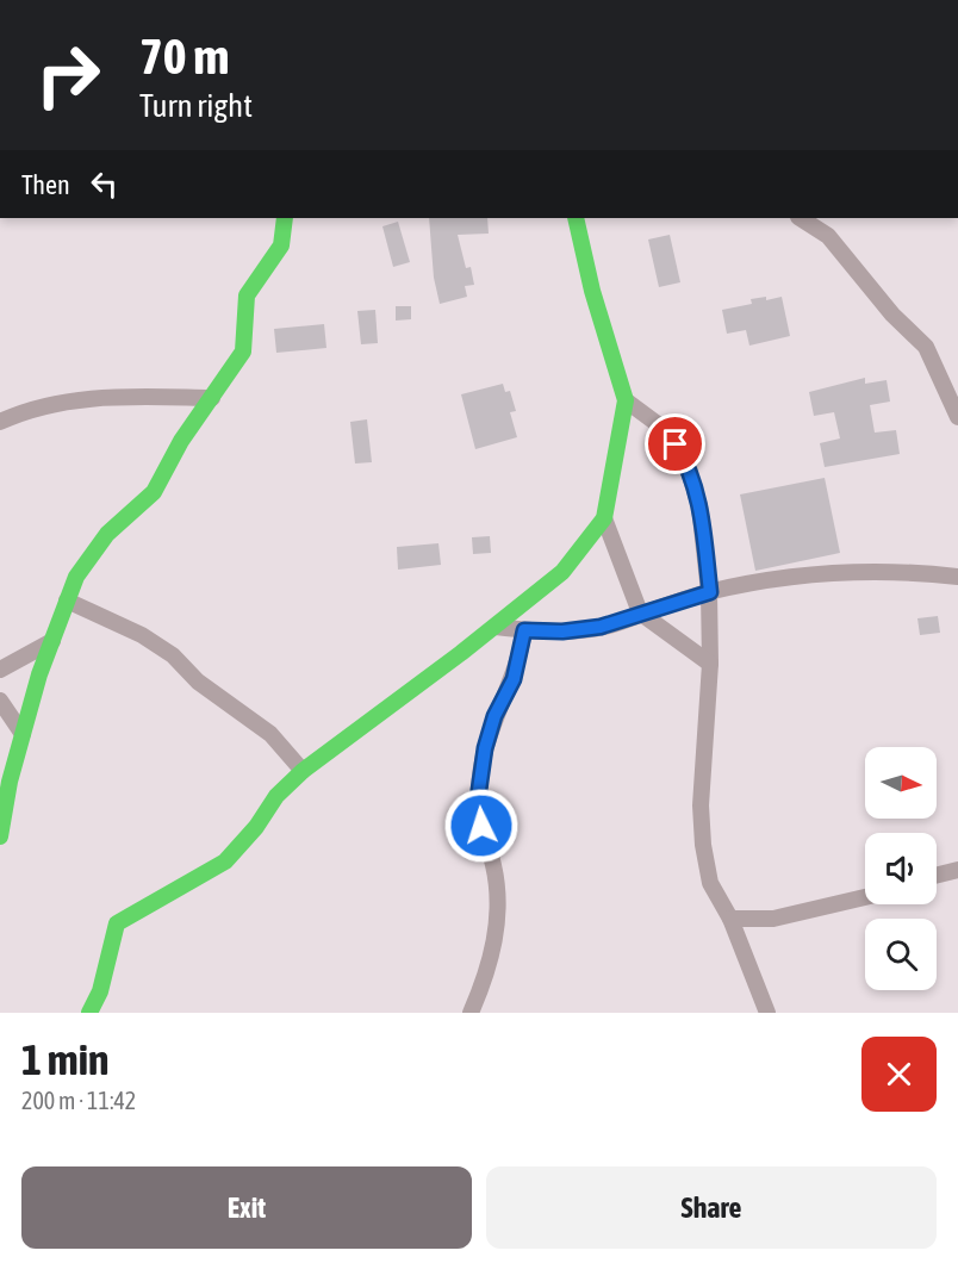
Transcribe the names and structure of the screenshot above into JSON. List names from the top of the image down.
{
  "north": "right",
  "page": {
    "turn": ["70 m", "Turn right"],
    "then": "Then",
    "heading": ["1 min", "200 m · 11:42"],
    "buttons": ["Exit", "Share"]
  }
}
